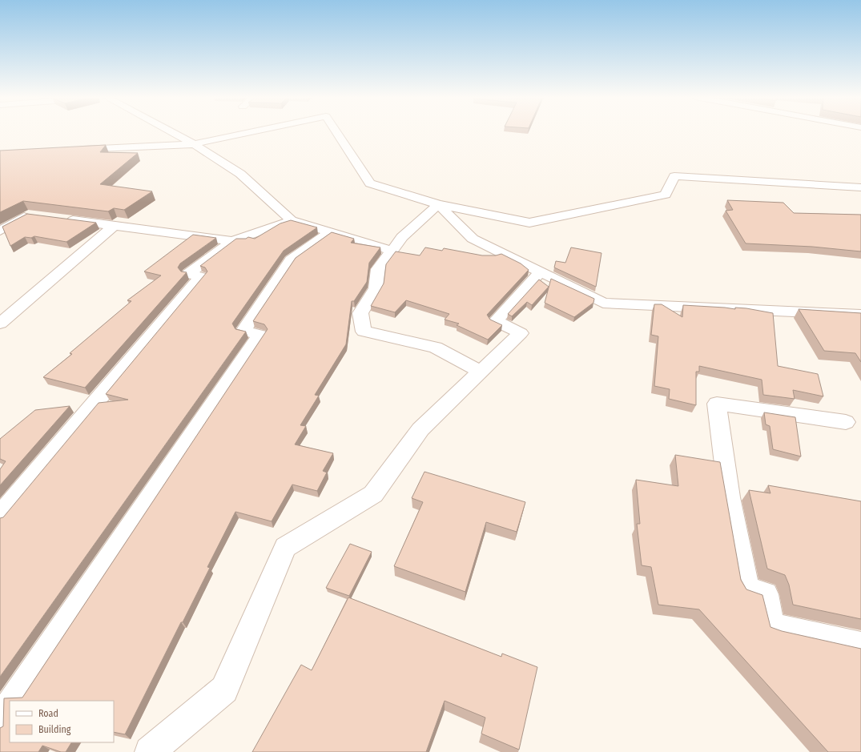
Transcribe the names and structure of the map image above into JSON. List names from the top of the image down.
{
  "legend": ["Road", "Building"]
}
